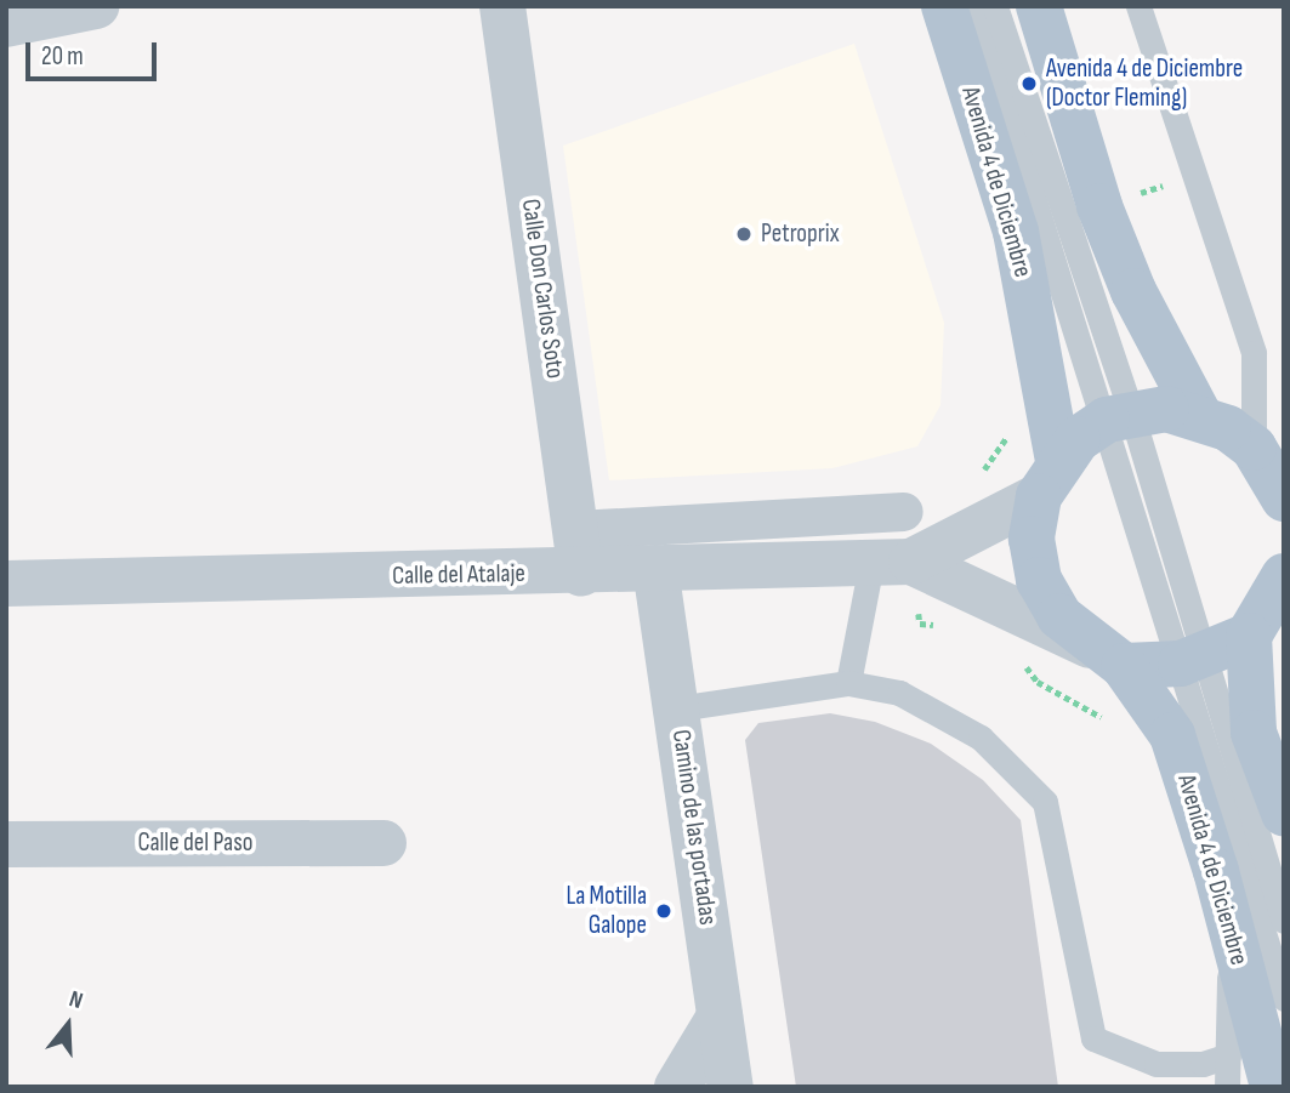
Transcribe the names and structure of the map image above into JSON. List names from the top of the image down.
{
  "streets": {
    "main road": ["Avenida 4 de Diciembre"],
    "street": [
      "Calle Don Carlos Soto",
      "Calle del Atalaje",
      "Camino de las portadas",
      "Calle del Paso"
    ]
  },
  "crossings": [
    ["Avenida 4 de Diciembre", "Calle del Atalaje"],
    ["Calle Don Carlos Soto", "Calle del Atalaje"],
    ["Calle del Atalaje", "Camino de las portadas"]
  ],
  "places": ["Avenida 4 de Diciembre (Doctor Fleming)", "Petroprix", "La Motilla Galope"],
  "scale_bar": "20 m",
  "north": "top"
}
